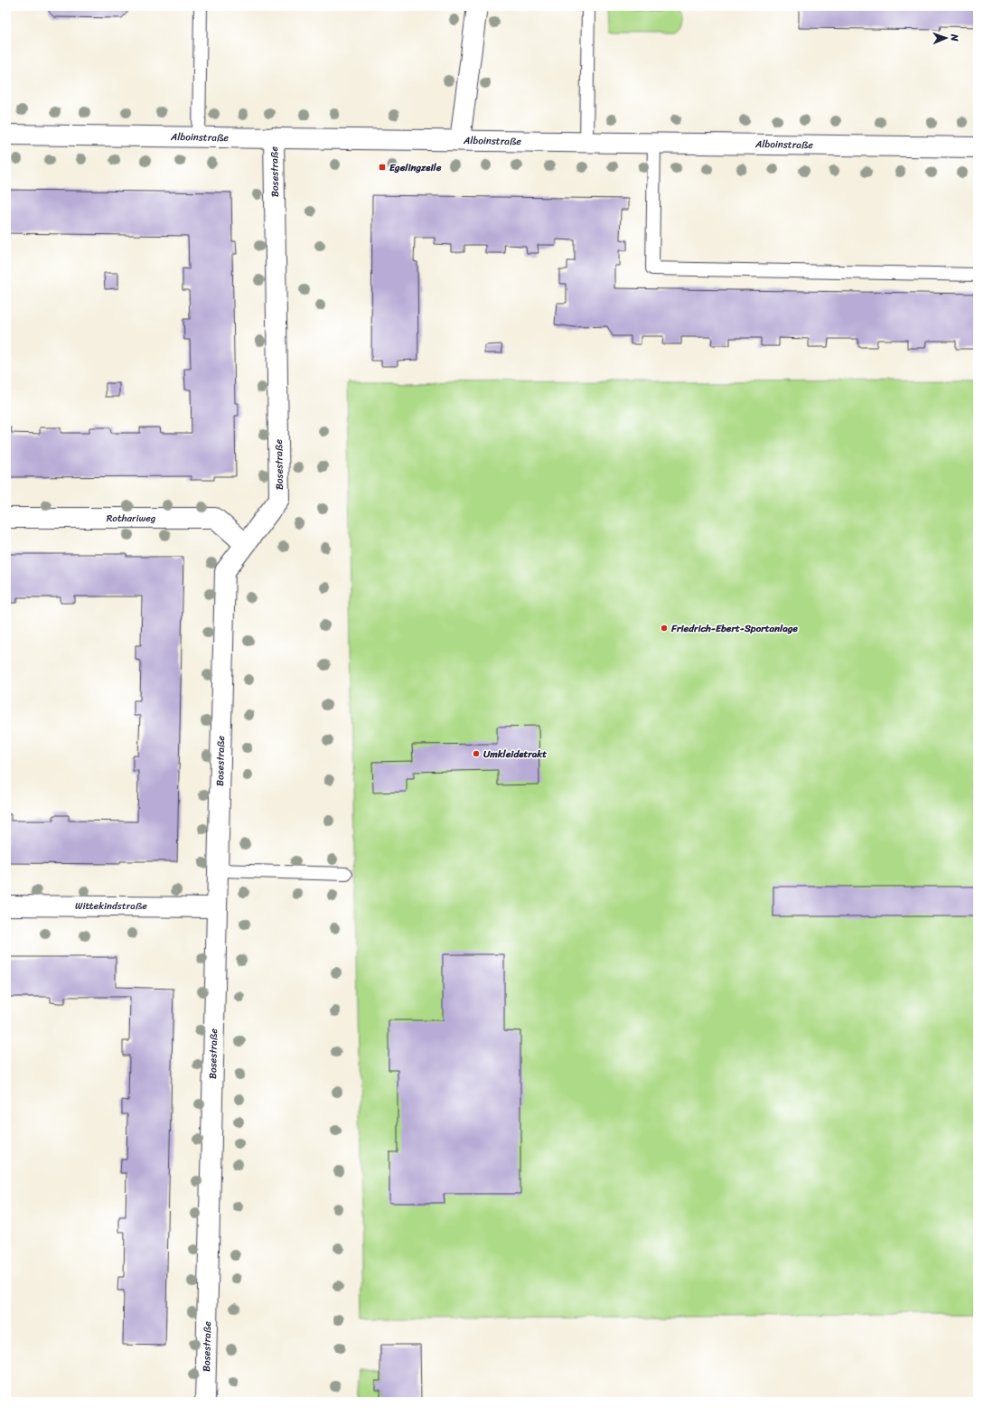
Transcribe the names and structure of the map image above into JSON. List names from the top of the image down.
{
  "streets": {
    "street": [
      "Alboinstraße",
      "Bosestraße",
      "Rothariweg",
      "Wittekindstraße"
    ]
  },
  "crossings": [
    ["Alboinstraße", "Bosestraße"],
    ["Bosestraße", "Rothariweg"],
    ["Bosestraße", "Wittekindstraße"]
  ],
  "places": {
    "transit": ["Egelingzeile"],
    "other": ["Friedrich-Ebert-Sportanlage", "Umkleidetrakt"]
  },
  "north": "right"
}
